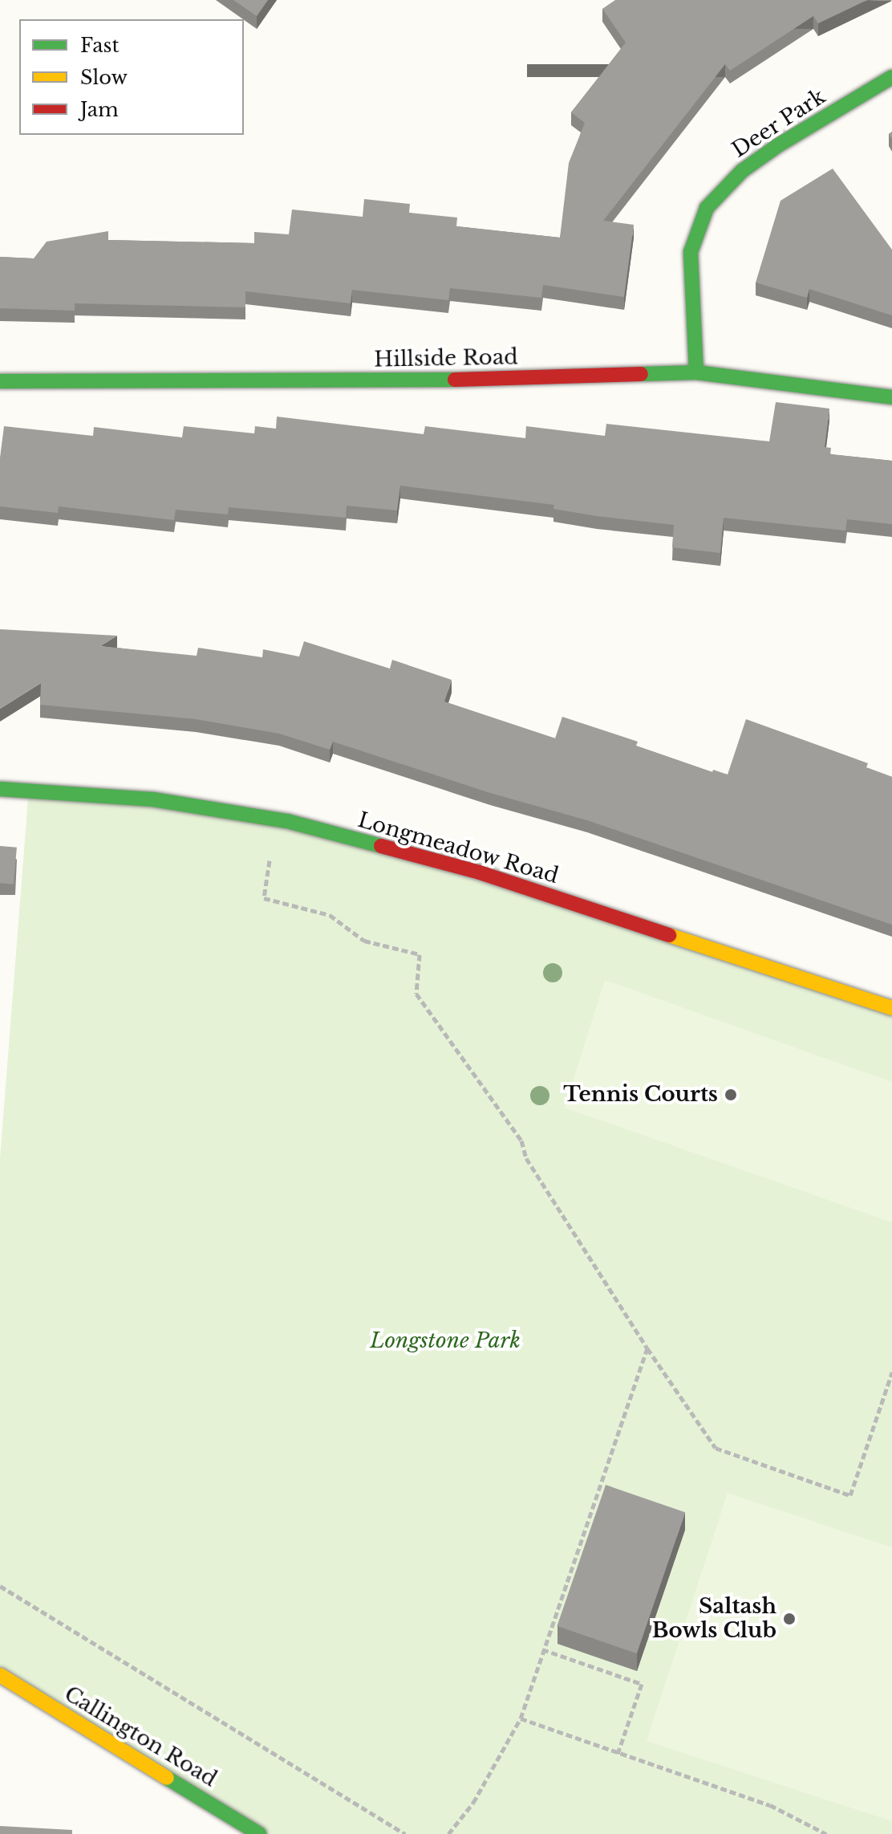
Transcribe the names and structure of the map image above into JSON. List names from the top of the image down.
{
  "streets": {
    "street": [
      "Deer Park",
      "Hillside Road",
      "Longmeadow Road",
      "Callington Road"
    ]
  },
  "crossings": [
    ["Deer Park", "Hillside Road"]
  ],
  "parks": ["Longstone Park"],
  "places": ["Tennis Courts", "Saltash Bowls Club"],
  "legend": ["Fast", "Slow", "Jam"]
}
